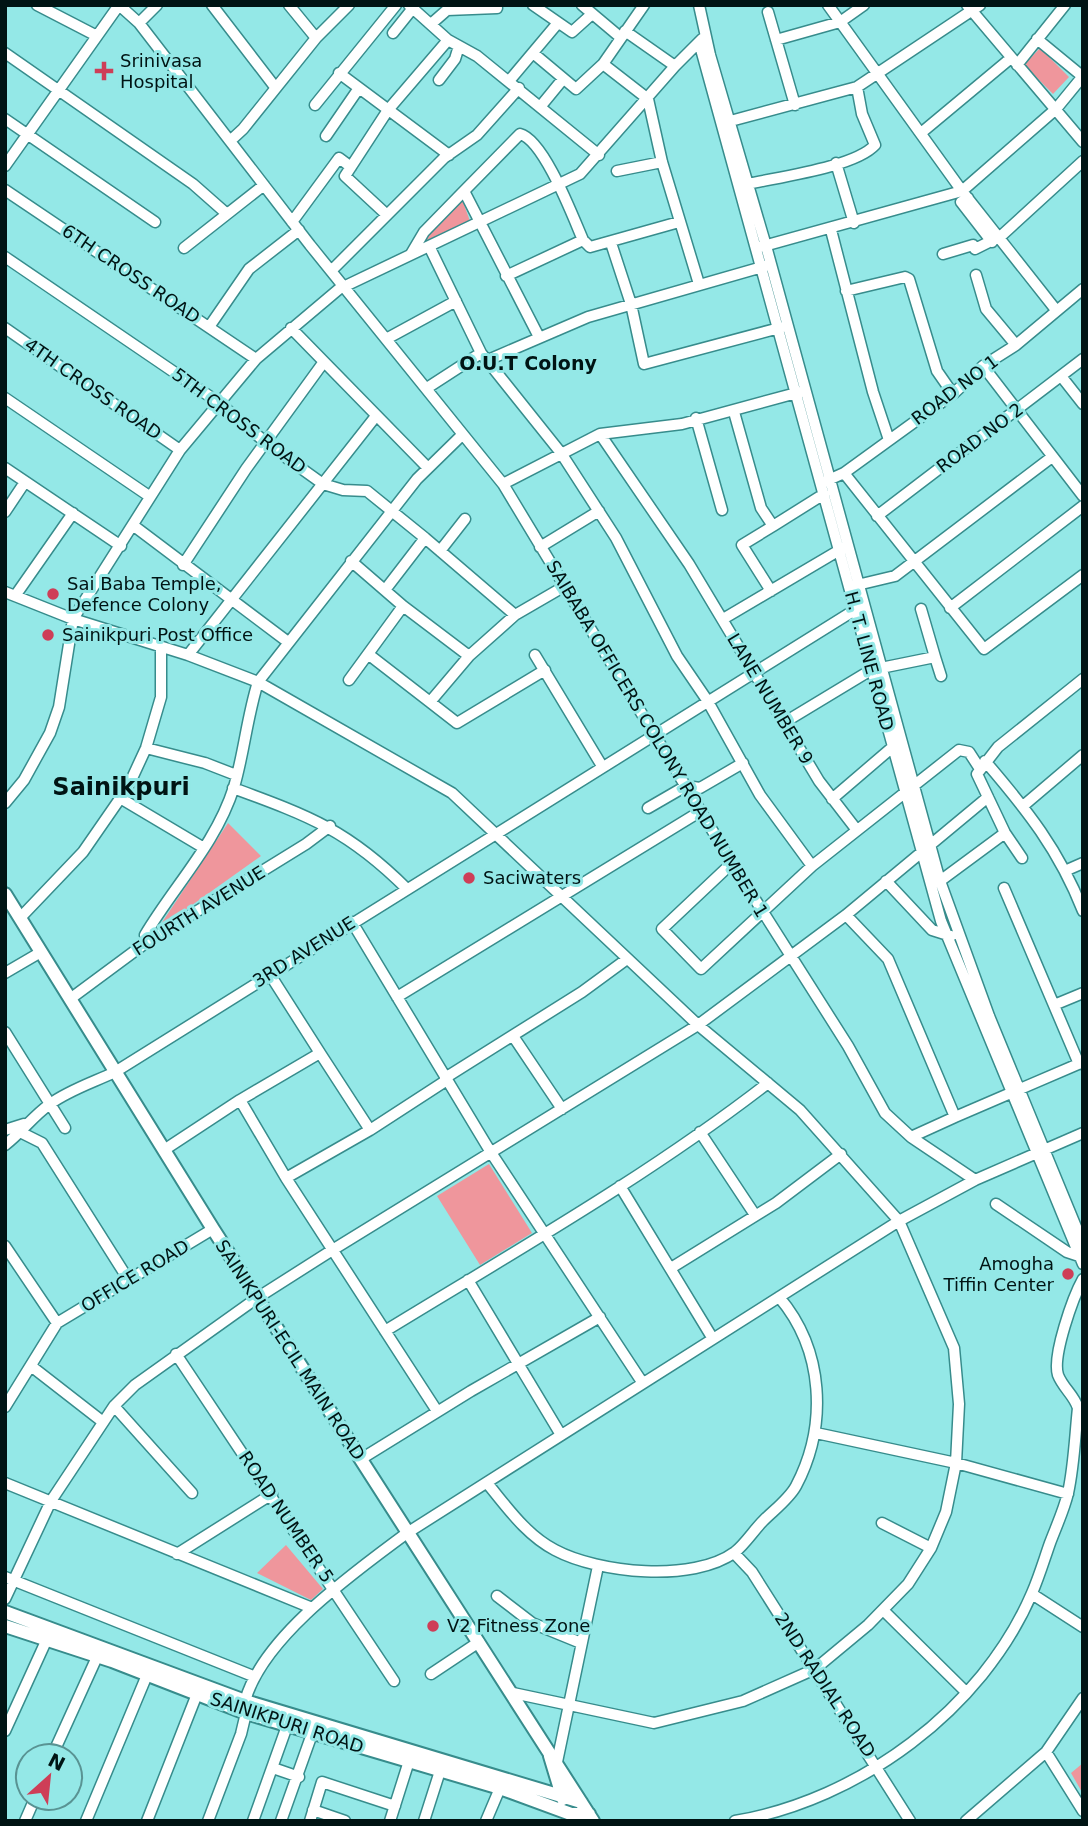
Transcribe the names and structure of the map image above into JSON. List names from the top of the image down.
{
  "streets": {
    "main road": ["SAINIKPURI-ECIL MAIN ROAD", "SAINIKPURI ROAD"],
    "street": [
      "6TH CROSS ROAD",
      "4TH CROSS ROAD",
      "ROAD NO 1",
      "5TH CROSS ROAD",
      "ROAD NO 2",
      "H. T. LINE ROAD",
      "LANE NUMBER 9",
      "SAIBABA OFFICERS COLONY ROAD NUMBER 1",
      "FOURTH AVENUE",
      "3RD AVENUE",
      "OFFICE ROAD",
      "ROAD NUMBER 5",
      "2ND RADIAL ROAD"
    ]
  },
  "crossings": [
    ["ROAD NO 1", "H. T. LINE ROAD"],
    ["H. T. LINE ROAD", "3RD AVENUE"],
    ["LANE NUMBER 9", "3RD AVENUE"],
    ["SAIBABA OFFICERS COLONY ROAD NUMBER 1", "3RD AVENUE"],
    ["FOURTH AVENUE", "SAINIKPURI-ECIL MAIN ROAD"],
    ["3RD AVENUE", "SAINIKPURI-ECIL MAIN ROAD"],
    ["OFFICE ROAD", "SAINIKPURI-ECIL MAIN ROAD"],
    ["SAINIKPURI-ECIL MAIN ROAD", "SAINIKPURI ROAD"]
  ],
  "districts": ["O.U.T Colony", "Sainikpuri"],
  "places": {
    "health": ["Srinivasa Hospital"],
    "other": [
      "Sai Baba Temple, Defence Colony",
      "Sainikpuri Post Office",
      "Saciwaters",
      "Amogha Tiffin Center",
      "V2 Fitness Zone"
    ]
  },
  "north": "top right"
}
